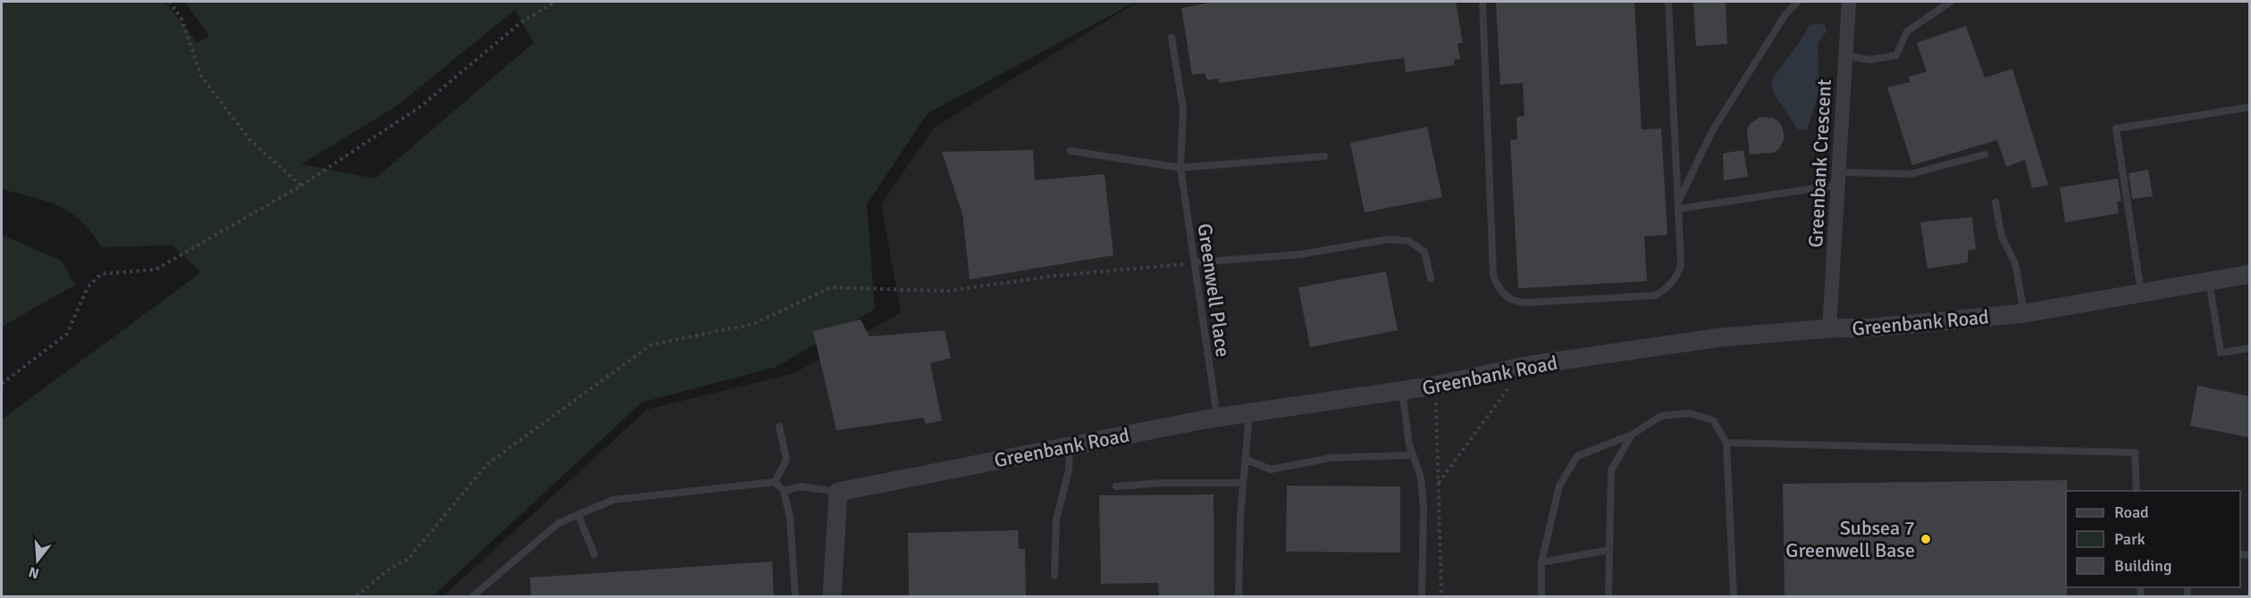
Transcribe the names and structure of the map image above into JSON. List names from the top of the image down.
{
  "streets": {
    "street": ["Greenbank Crescent", "Greenbank Road"],
    "lane": ["Greenwell Place"]
  },
  "crossings": [
    ["Greenbank Crescent", "Greenbank Road"],
    ["Greenwell Place", "Greenbank Road"]
  ],
  "places": ["Subsea 7 Greenwell Base"],
  "legend": ["Road", "Park", "Building"],
  "north": "bottom"
}
